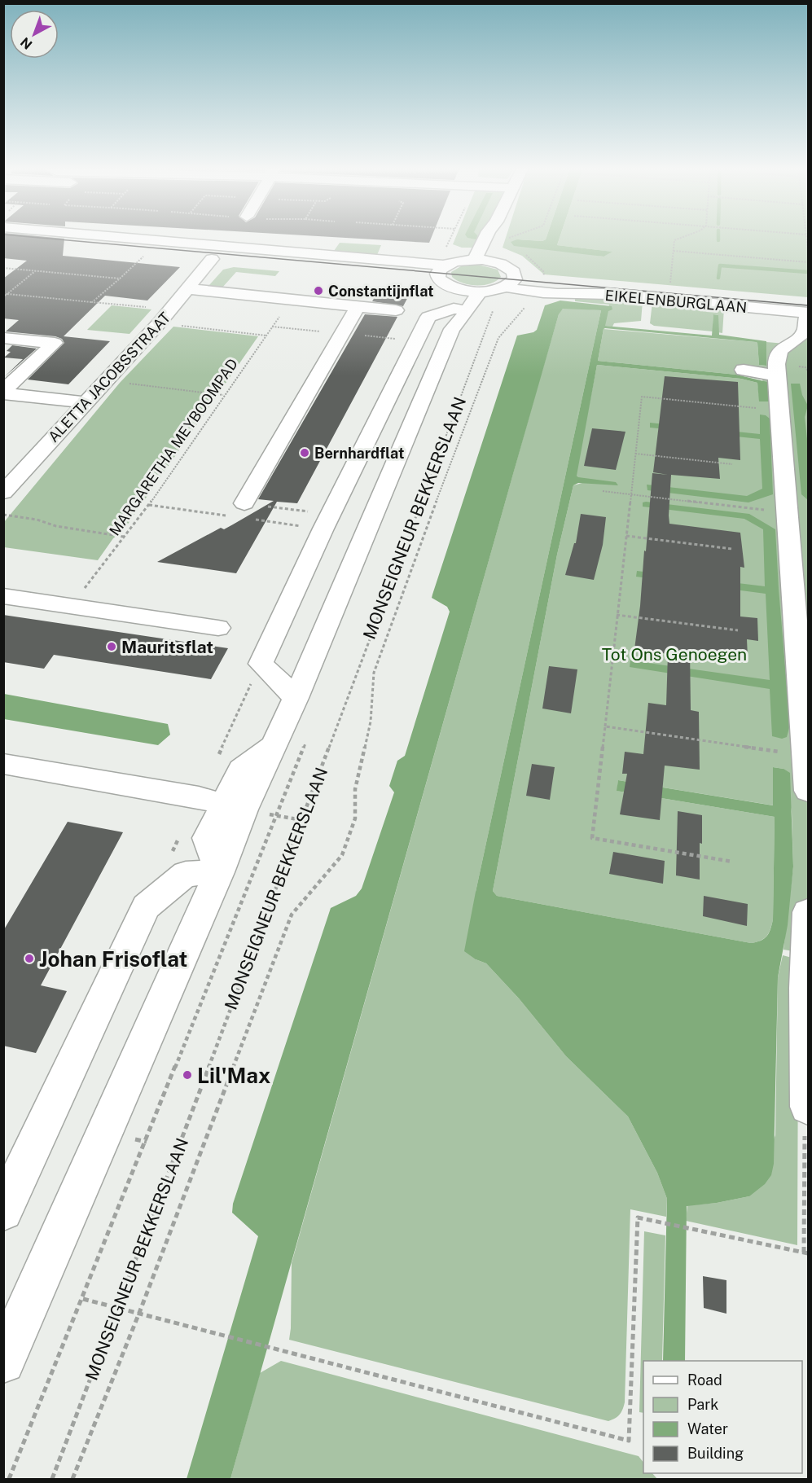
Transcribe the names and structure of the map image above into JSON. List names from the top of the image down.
{
  "streets": {
    "street": ["EIKELENBURGLAAN", "ALETTA JACOBSSTRAAT", "MONSEIGNEUR BEKKERSLAAN"],
    "path": ["MARGARETHA MEYBOOMPAD"]
  },
  "crossings": [
    ["EIKELENBURGLAAN", "MONSEIGNEUR BEKKERSLAAN"]
  ],
  "parks": ["Tot Ons Genoegen"],
  "places": [
    "Constantijnflat",
    "Bernhardflat",
    "Mauritsflat",
    "Johan Frisoflat",
    "Lil'Max"
  ],
  "legend": [
    "Road",
    "Park",
    "Water",
    "Building"
  ],
  "north": "bottom left"
}
